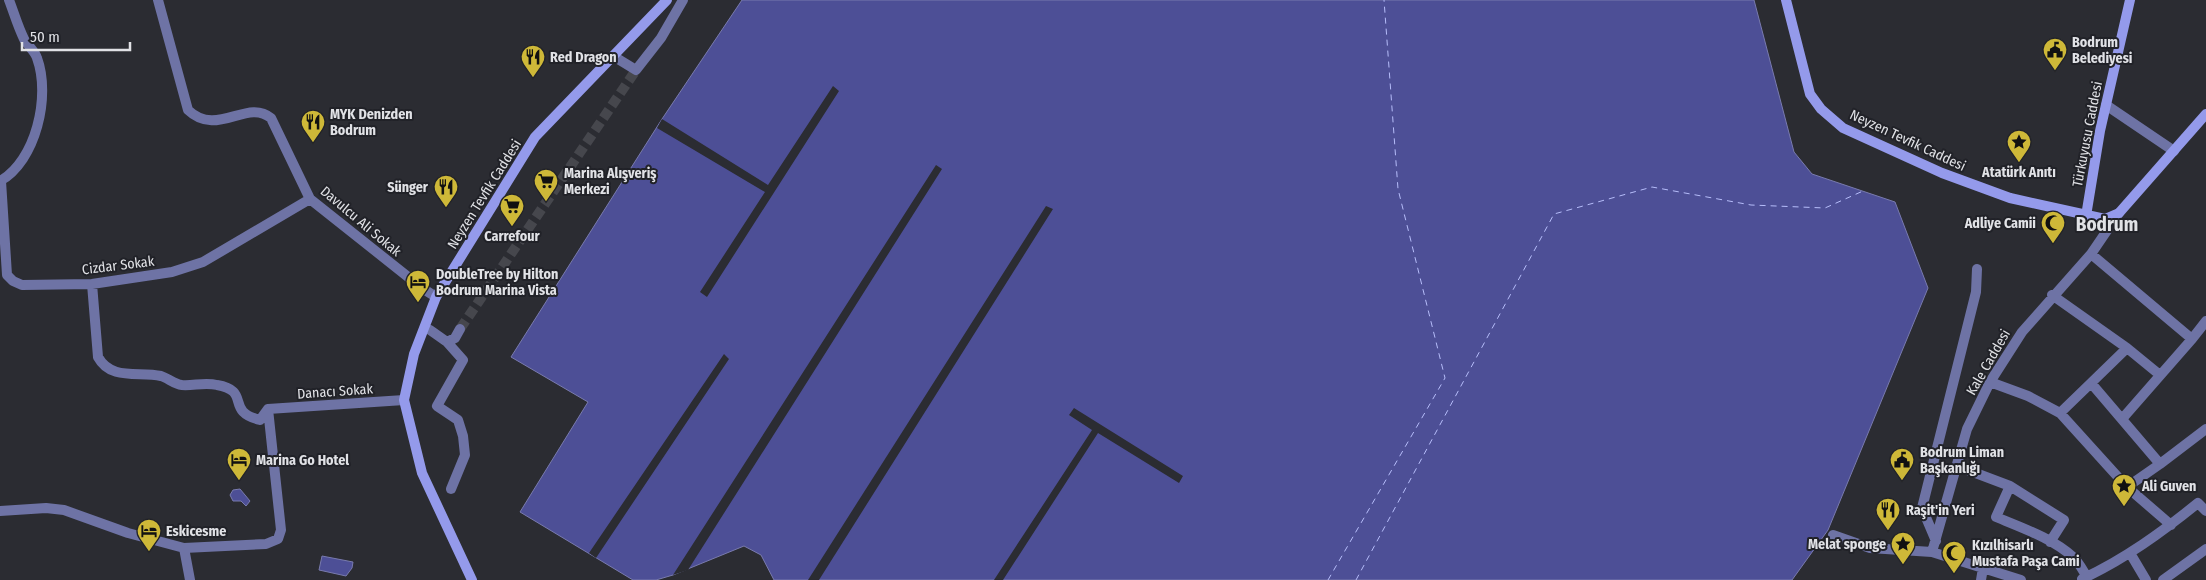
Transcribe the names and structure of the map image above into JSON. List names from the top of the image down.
{
  "streets": {
    "main road": ["Türkuyusu Caddesi", "Neyzen Tevfik Caddesi"],
    "street": [
      "Davulcu Ali Sokak",
      "Cizdar Sokak",
      "Kale Caddesi",
      "Danacı Sokak"
    ]
  },
  "crossings": [
    ["Türkuyusu Caddesi", "Neyzen Tevfik Caddesi"],
    ["Neyzen Tevfik Caddesi", "Davulcu Ali Sokak"],
    ["Neyzen Tevfik Caddesi", "Kale Caddesi"],
    ["Neyzen Tevfik Caddesi", "Danacı Sokak"],
    ["Davulcu Ali Sokak", "Cizdar Sokak"],
    ["Cizdar Sokak", "Danacı Sokak"]
  ],
  "districts": ["Bodrum"],
  "places": {
    "public building": ["Bodrum Belediyesi", "Bodrum Liman Başkanlığı"],
    "restaurant": [
      "Red Dragon",
      "MYK Denizden Bodrum",
      "Sünger",
      "Raşit'in Yeri"
    ],
    "place": ["Atatürk Anıtı", "Ali Guven", "Melat sponge"],
    "supermarket": ["Marina Alışveriş Merkezi", "Carrefour"],
    "mosque": ["Adliye Camii", "Kızılhisarlı Mustafa Paşa Cami"],
    "hotel": ["DoubleTree by Hilton Bodrum Marina Vista", "Marina Go Hotel", "Eskicesme"]
  },
  "scale_bar": "50 m"
}
